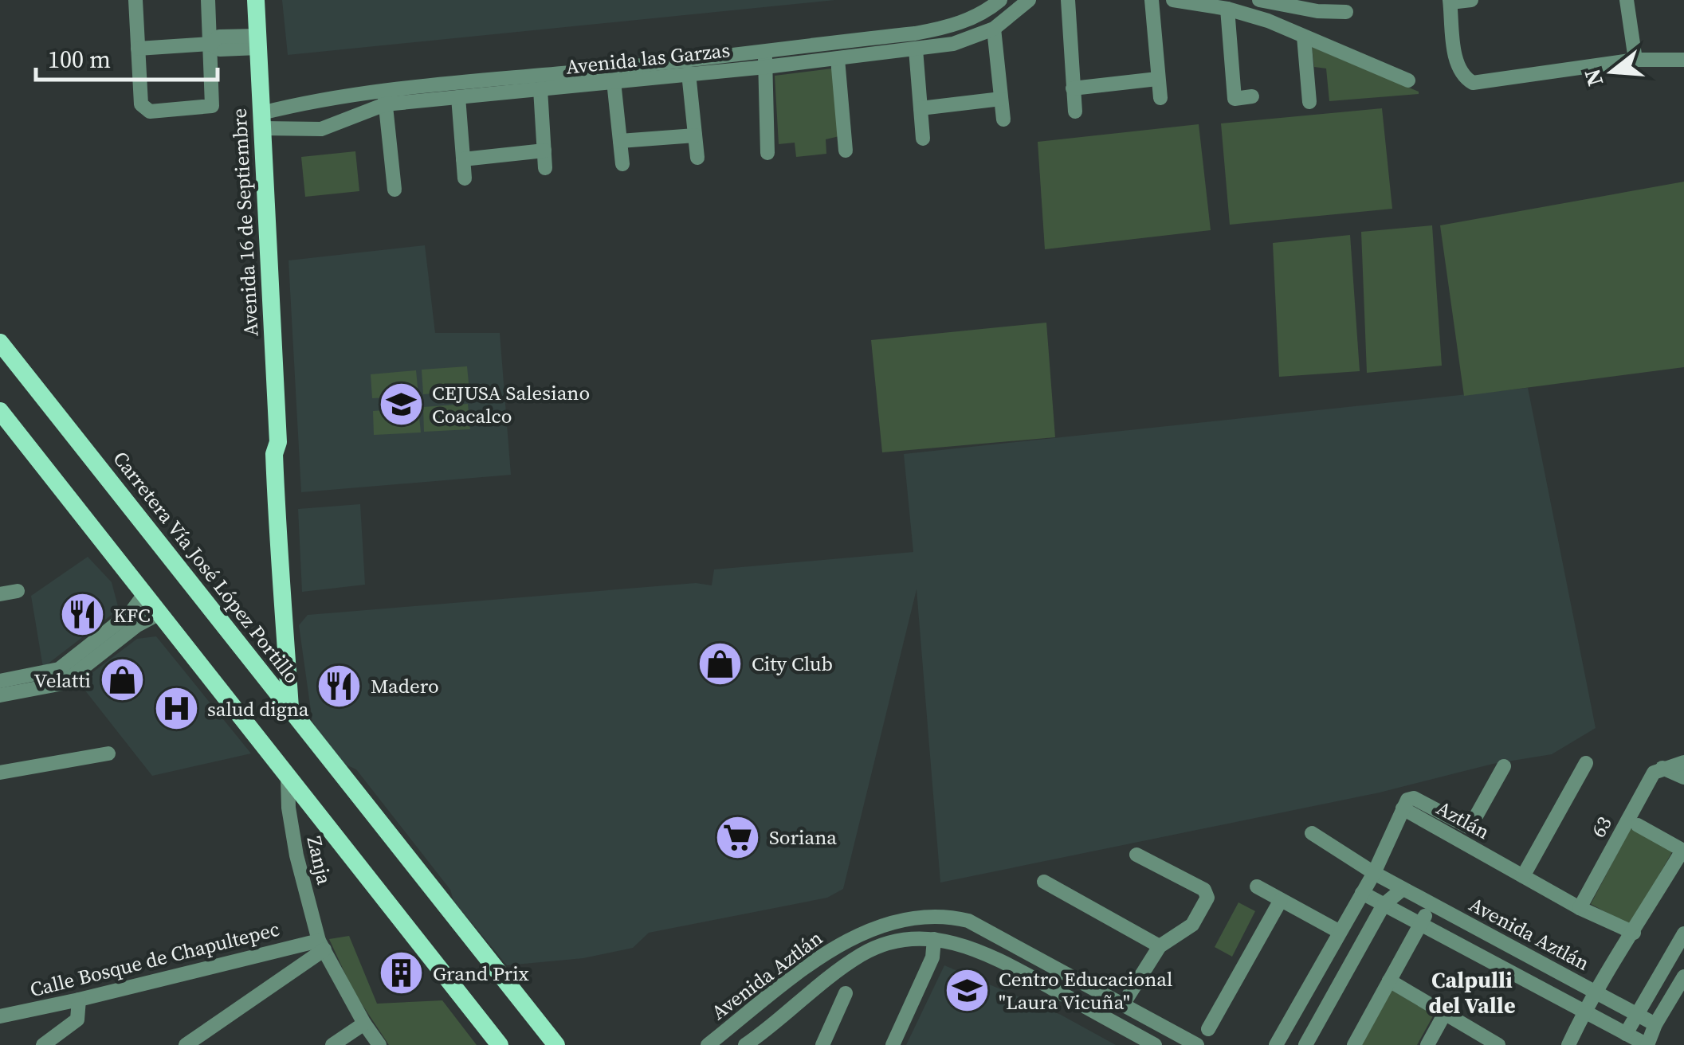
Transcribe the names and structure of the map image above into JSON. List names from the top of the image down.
{
  "streets": {
    "main road": ["Avenida 16 de Septiembre", "Carretera Vía José López Portillo"],
    "street": [
      "Avenida las Garzas",
      "Aztlán",
      "63",
      "Zanja",
      "Avenida Aztlán",
      "Calle Bosque de Chapultepec"
    ]
  },
  "crossings": [
    ["Avenida las Garzas", "Avenida 16 de Septiembre"],
    ["Avenida 16 de Septiembre", "Carretera Vía José López Portillo"],
    ["Aztlán", "63"],
    ["Zanja", "Calle Bosque de Chapultepec"]
  ],
  "districts": ["Calpulli del Valle"],
  "places": {
    "school or university": ["CEJUSA Salesiano Coacalco", "Centro Educacional \"Laura Vicuña\""],
    "restaurant": ["KFC", "Madero"],
    "shop": ["City Club", "Velatti"],
    "hospital": ["salud digna"],
    "supermarket": ["Soriana"],
    "building": ["Grand Prix"]
  },
  "scale_bar": "100 m",
  "north": "left"
}
